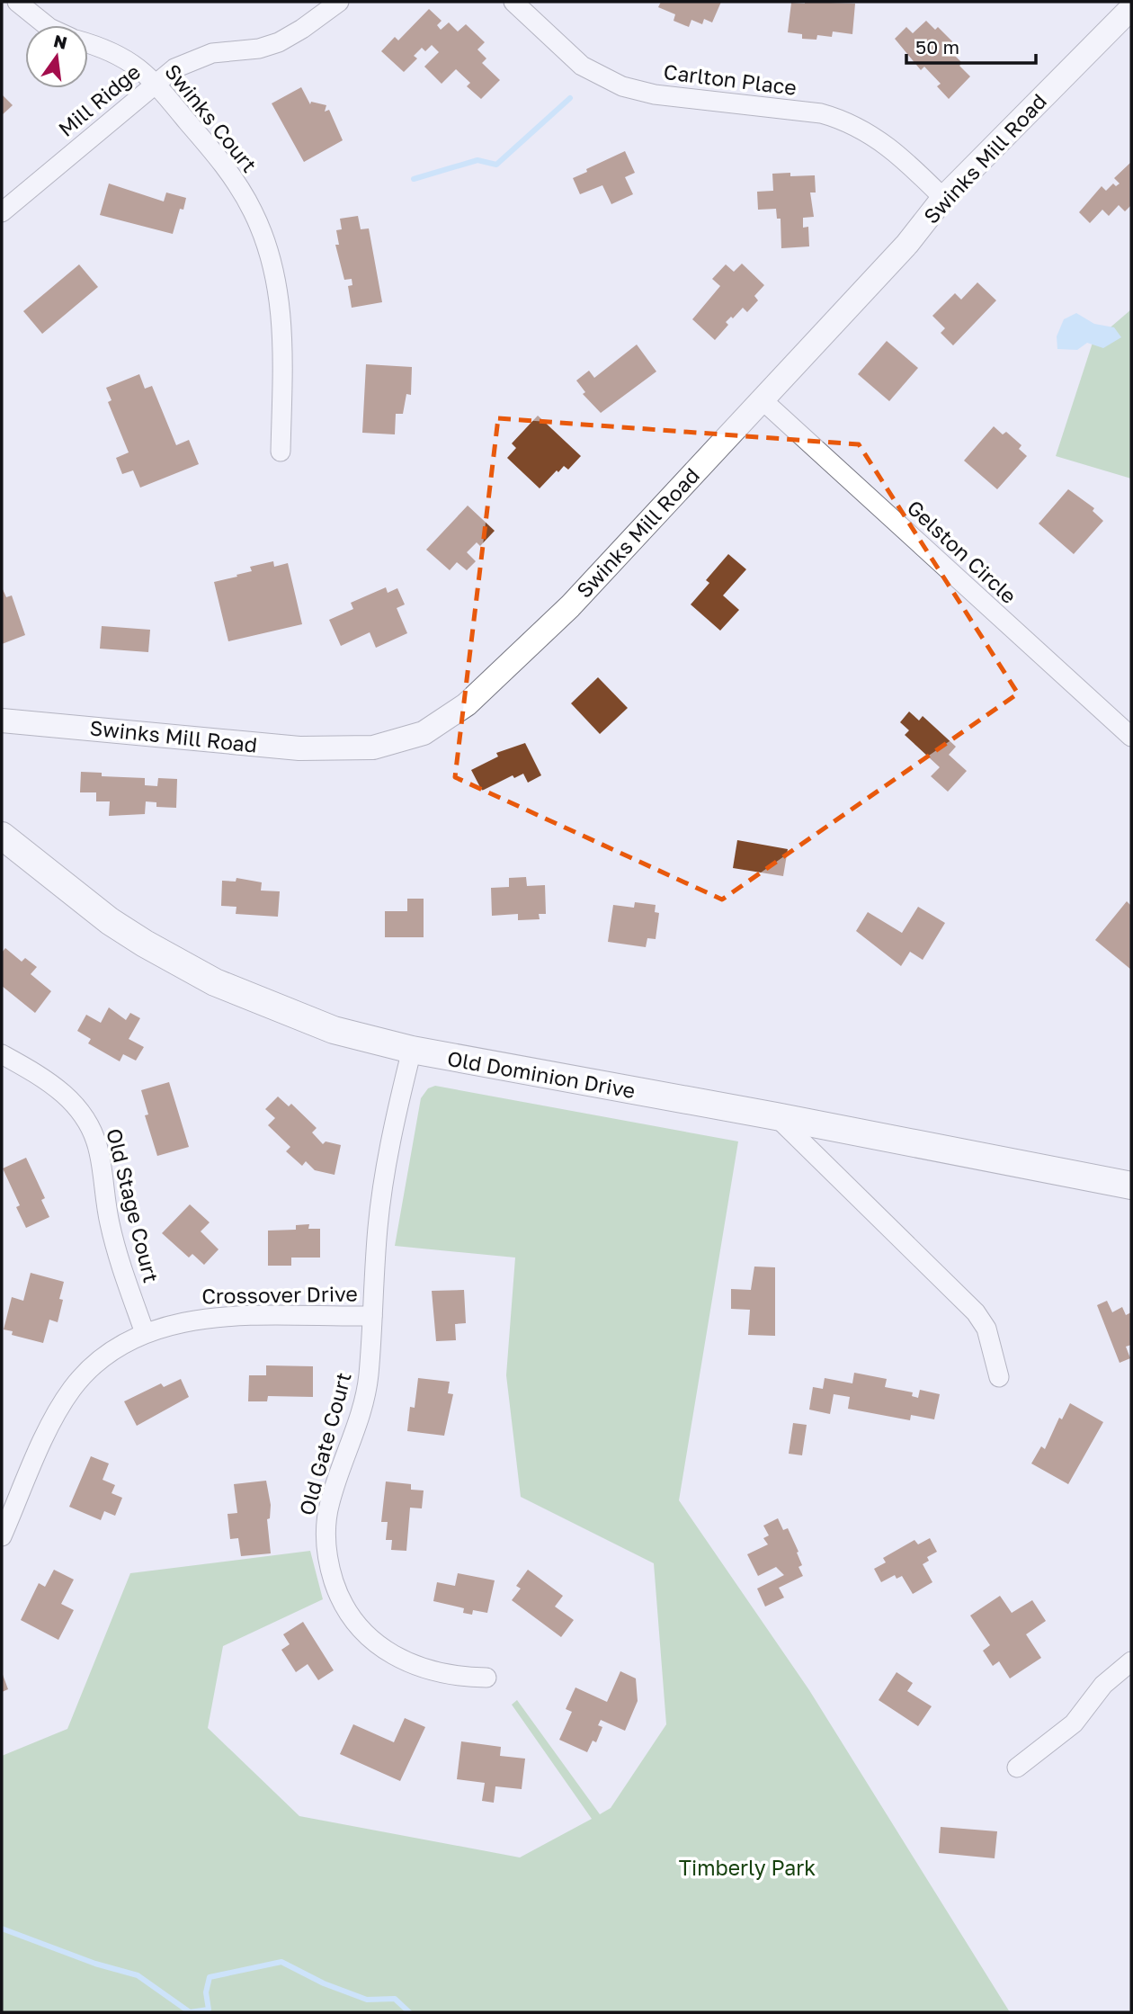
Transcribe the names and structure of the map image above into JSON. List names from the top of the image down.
{
  "streets": {
    "main road": ["Old Dominion Drive"],
    "street": [
      "Carlton Place",
      "Mill Ridge",
      "Swinks Court",
      "Swinks Mill Road",
      "Gelston Circle",
      "Old Stage Court",
      "Crossover Drive",
      "Old Gate Court"
    ]
  },
  "crossings": [
    ["Carlton Place", "Swinks Mill Road"],
    ["Mill Ridge", "Swinks Court"],
    ["Swinks Mill Road", "Gelston Circle"],
    ["Old Dominion Drive", "Old Gate Court"],
    ["Old Stage Court", "Crossover Drive"],
    ["Crossover Drive", "Old Gate Court"]
  ],
  "parks": ["Timberly Park"],
  "scale_bar": "50 m",
  "north": "top"
}
